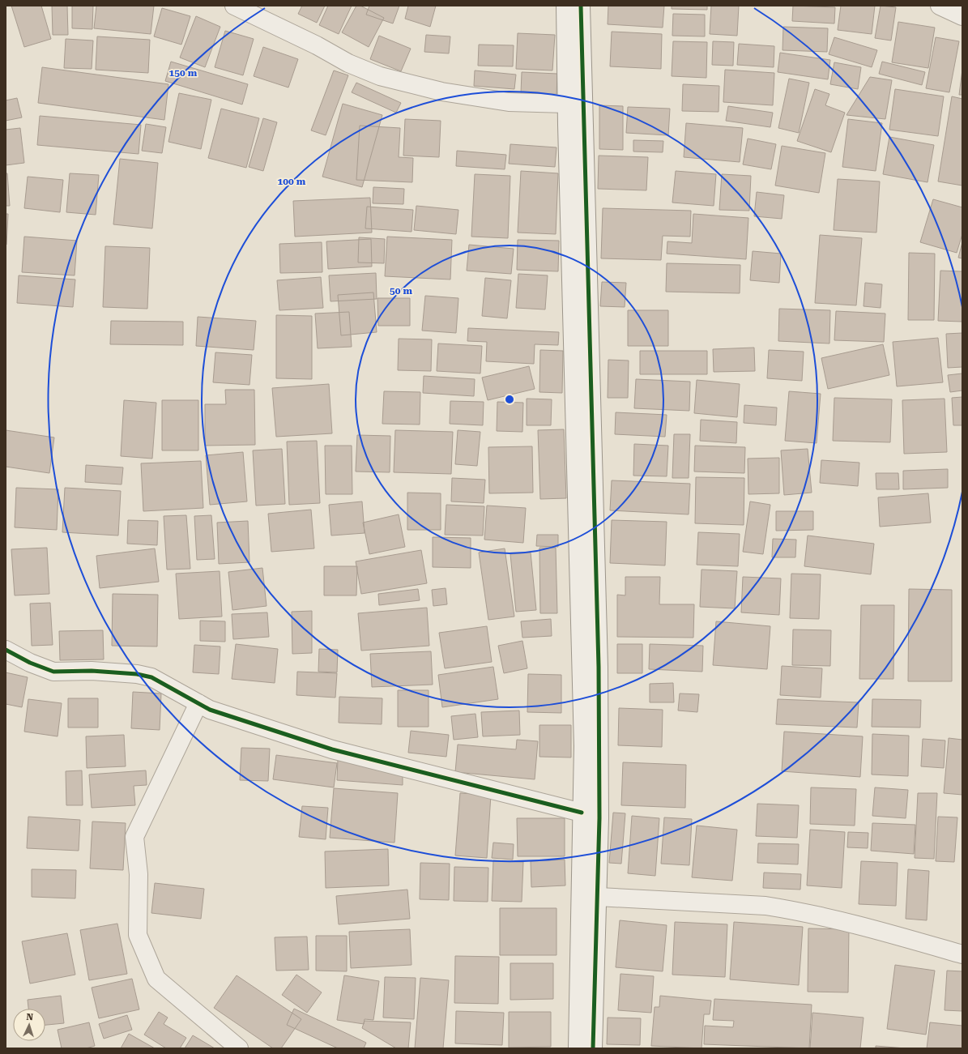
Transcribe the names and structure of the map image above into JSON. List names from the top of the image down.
{
  "north": "top",
  "rings": ["150 m", "100 m", "50 m"]
}
